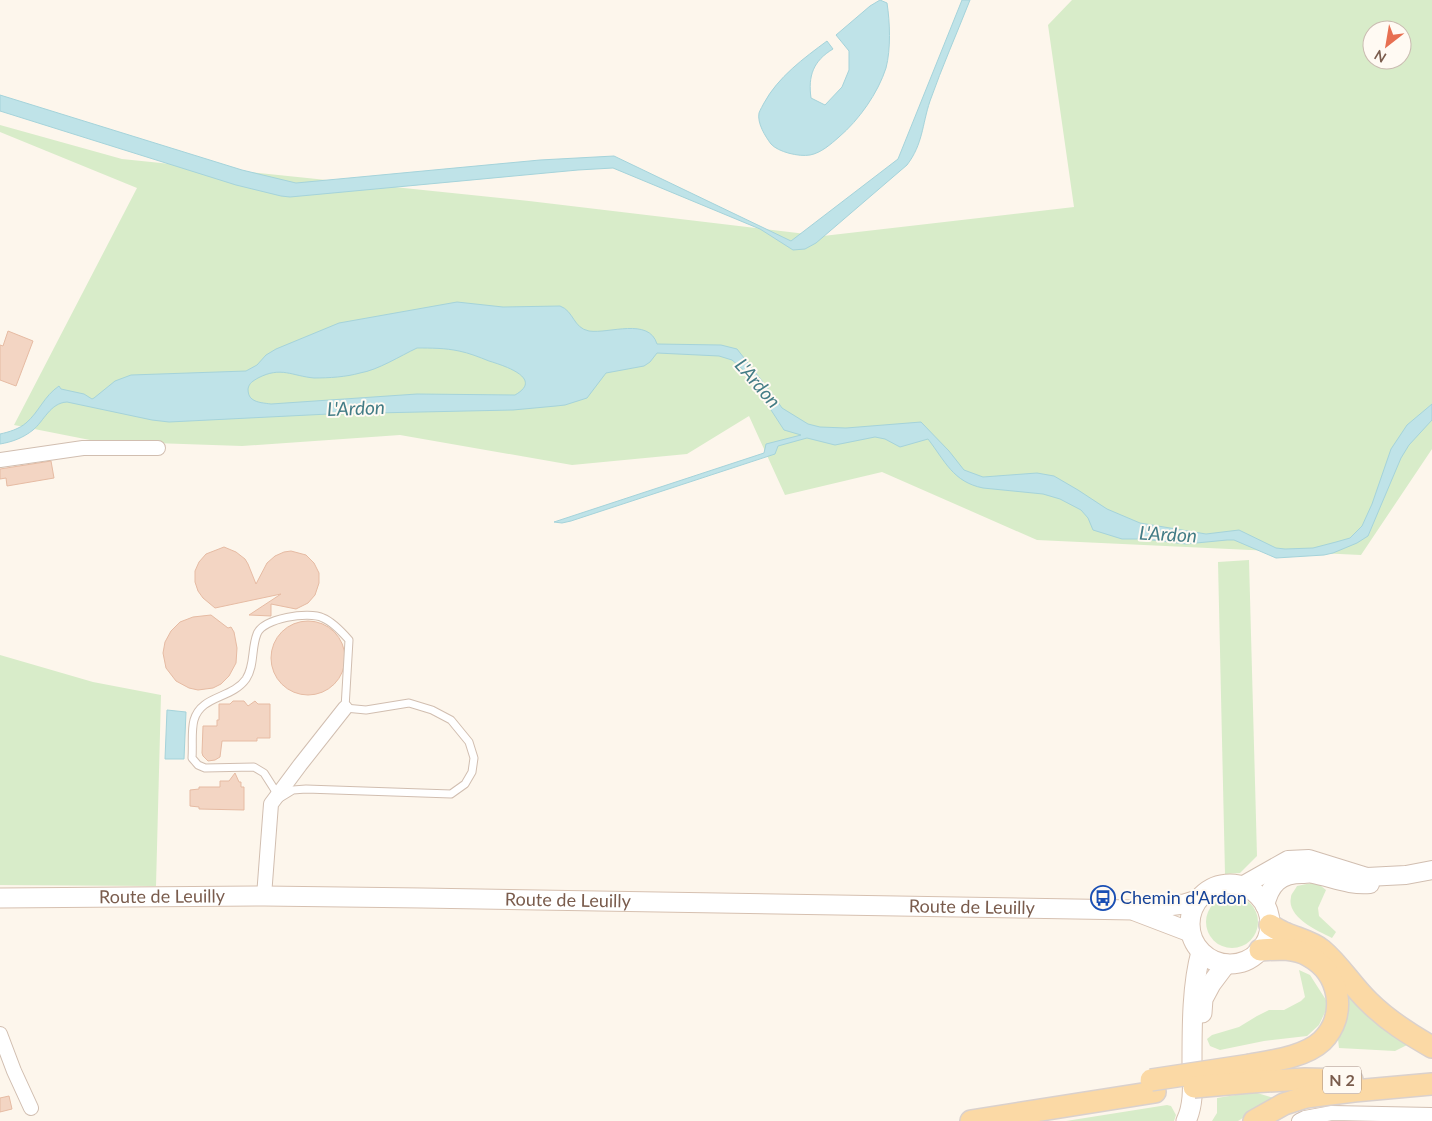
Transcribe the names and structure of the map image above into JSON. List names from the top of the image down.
{
  "streets": {
    "main road": ["Route de Leuilly", "N 2"]
  },
  "water": ["L'Ardon"],
  "places": {
    "bus stop": ["Chemin d'Ardon"]
  },
  "north": "bottom left"
}
